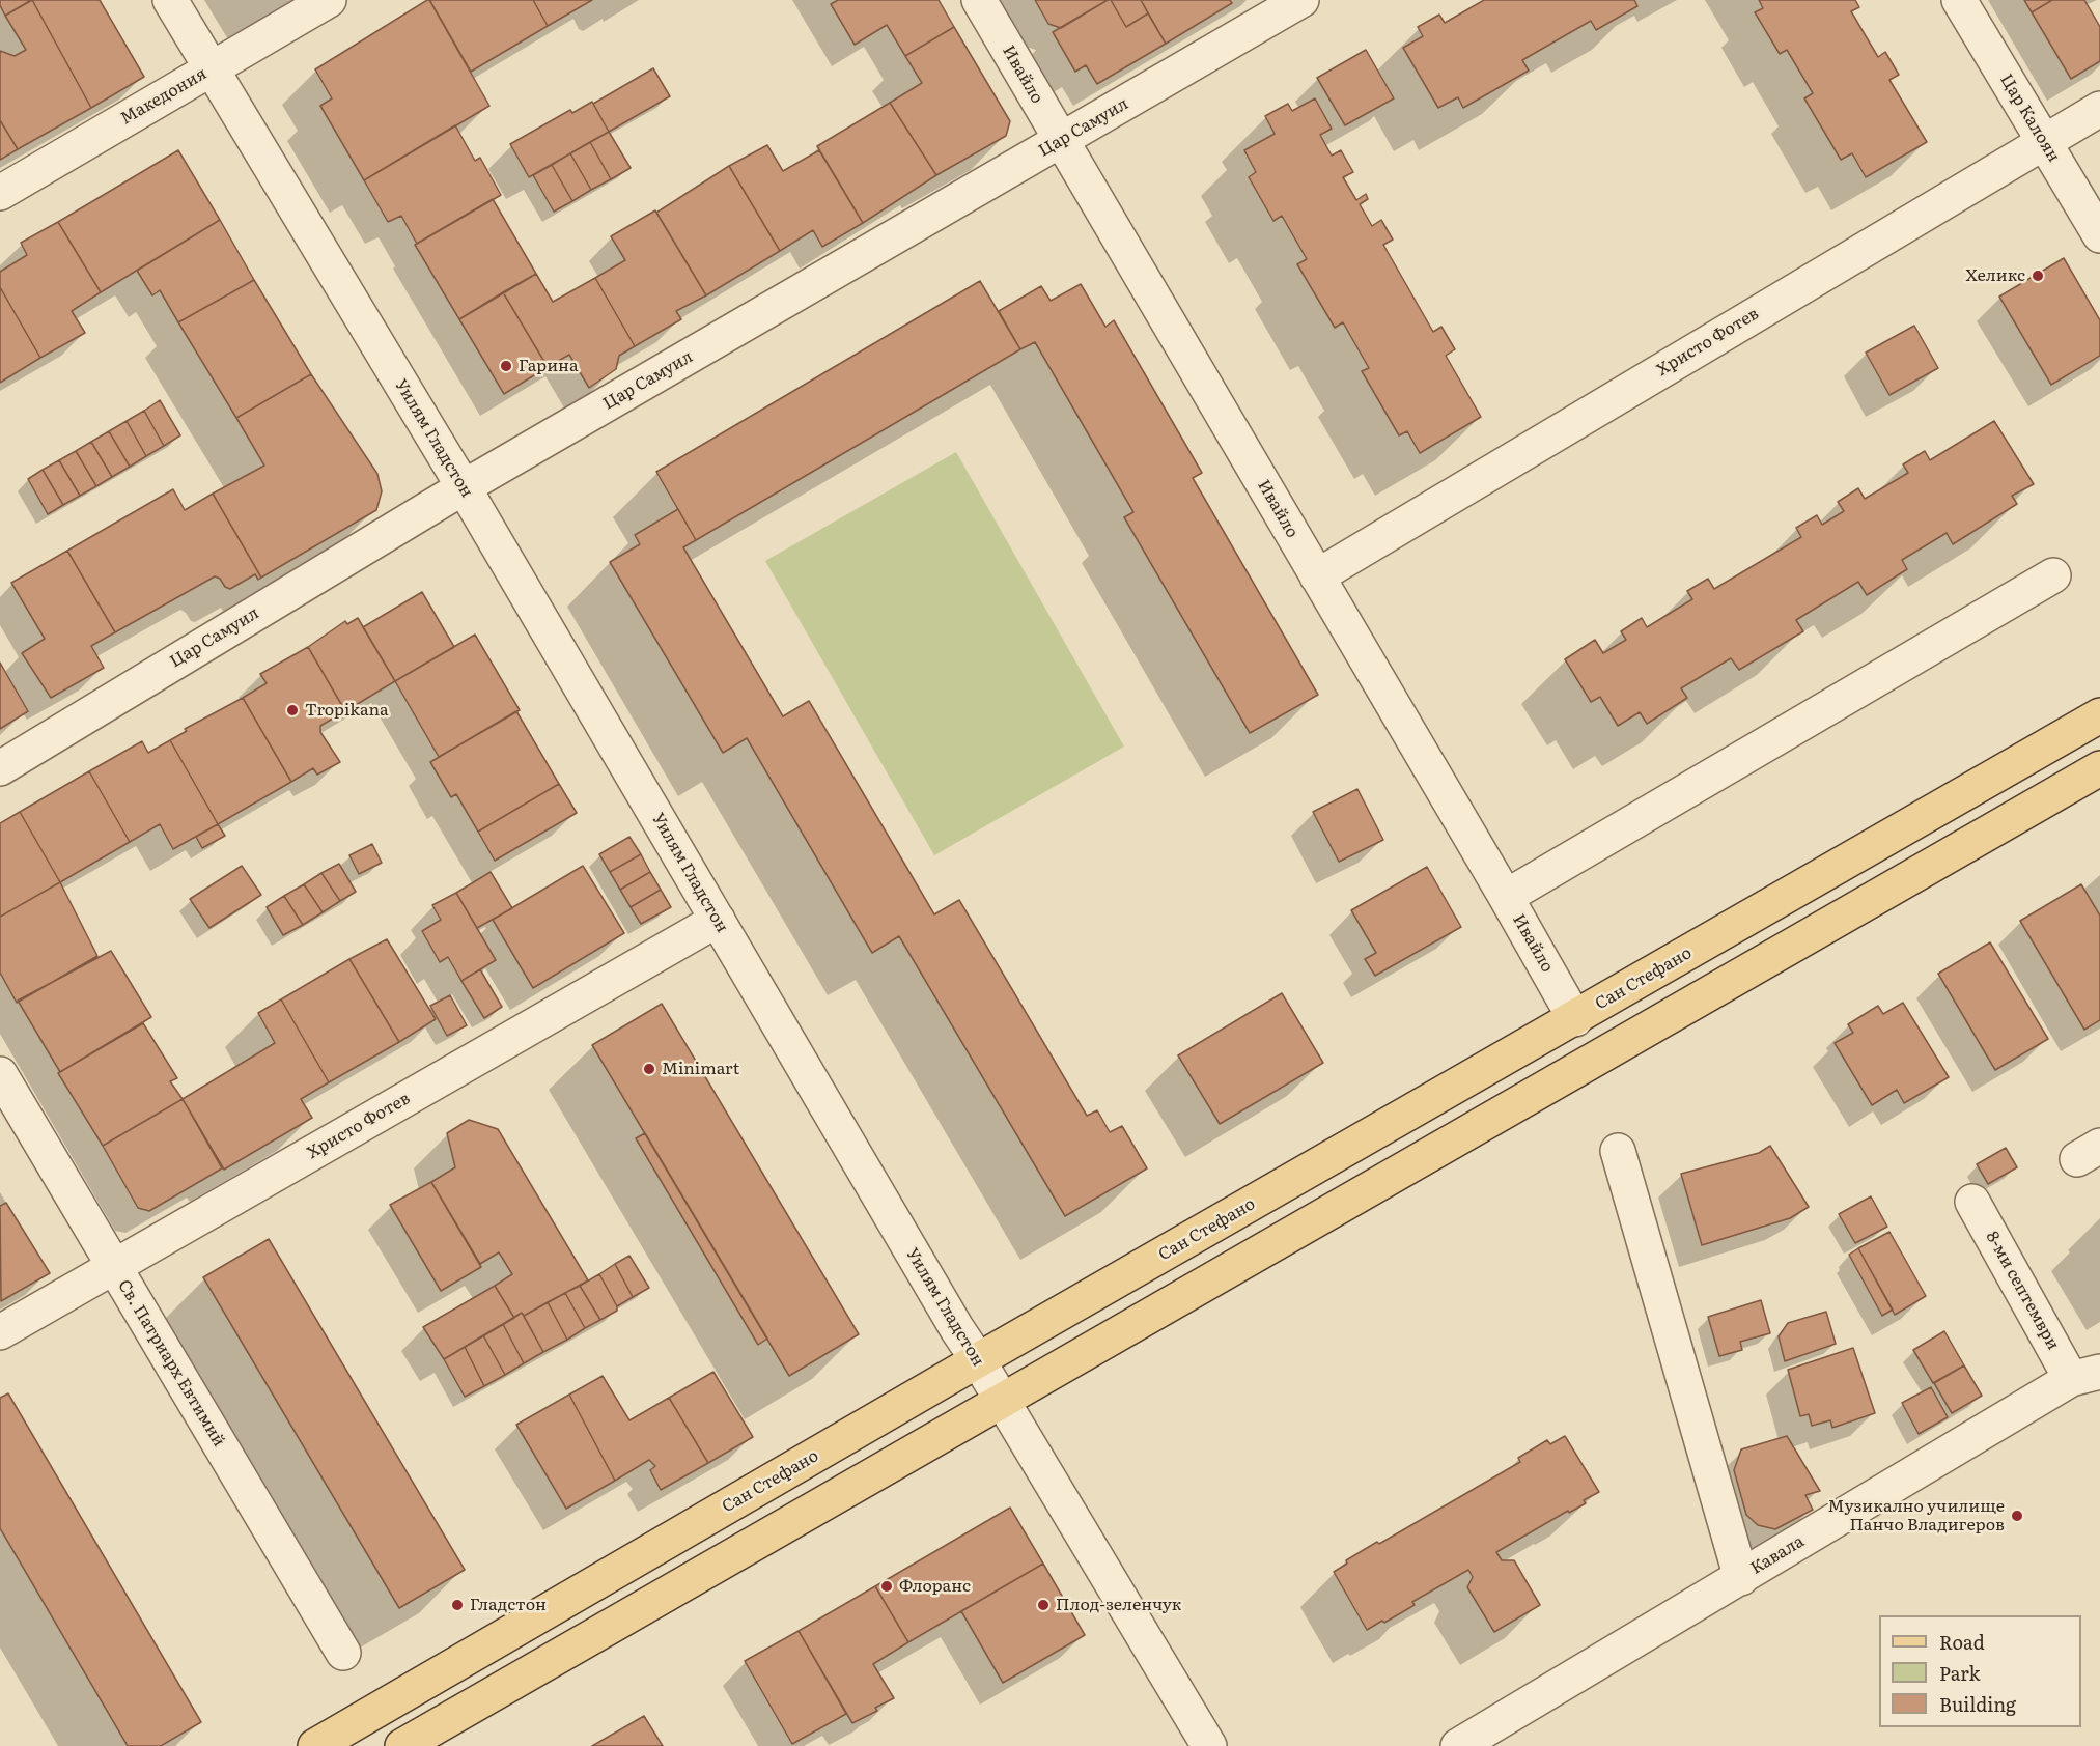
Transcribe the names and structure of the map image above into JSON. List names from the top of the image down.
{
  "streets": {
    "main road": ["Сан Стефано"],
    "street": [
      "Ивайло",
      "Македония",
      "Цар Калоян",
      "Цар Самуил",
      "Христо Фотев",
      "Уилям Гладстон",
      "8-ми септември",
      "Св. Патриарх Евтимий",
      "Кавала"
    ]
  },
  "crossings": [
    ["Ивайло", "Цар Самуил"],
    ["Ивайло", "Христо Фотев"],
    ["Ивайло", "Сан Стефано"],
    ["Македония", "Уилям Гладстон"],
    ["Цар Калоян", "Христо Фотев"],
    ["Цар Самуил", "Уилям Гладстон"],
    ["Христо Фотев", "Уилям Гладстон"],
    ["Христо Фотев", "Св. Патриарх Евтимий"],
    ["Уилям Гладстон", "Сан Стефано"],
    ["8-ми септември", "Кавала"]
  ],
  "places": [
    "Хеликс",
    "Гарина",
    "Tropikana",
    "Minimart",
    "Музикално училище Панчо Владигеров",
    "Флоранс",
    "Гладстон",
    "Плод-зеленчук"
  ],
  "legend": ["Road", "Park", "Building"]
}
